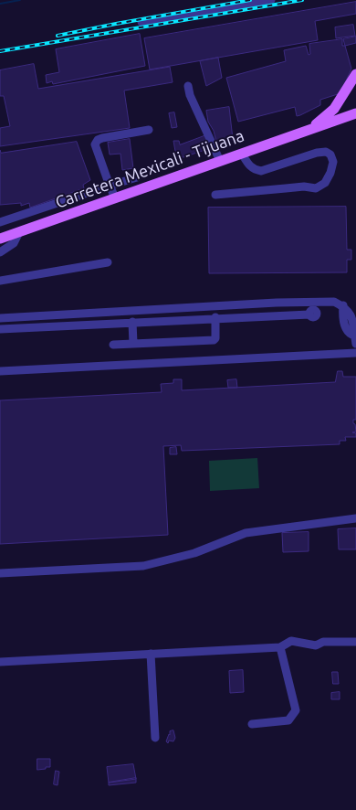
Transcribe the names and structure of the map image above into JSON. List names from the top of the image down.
{
  "streets": {
    "main road": ["Carretera Mexicali - Tijuana"]
  }
}
